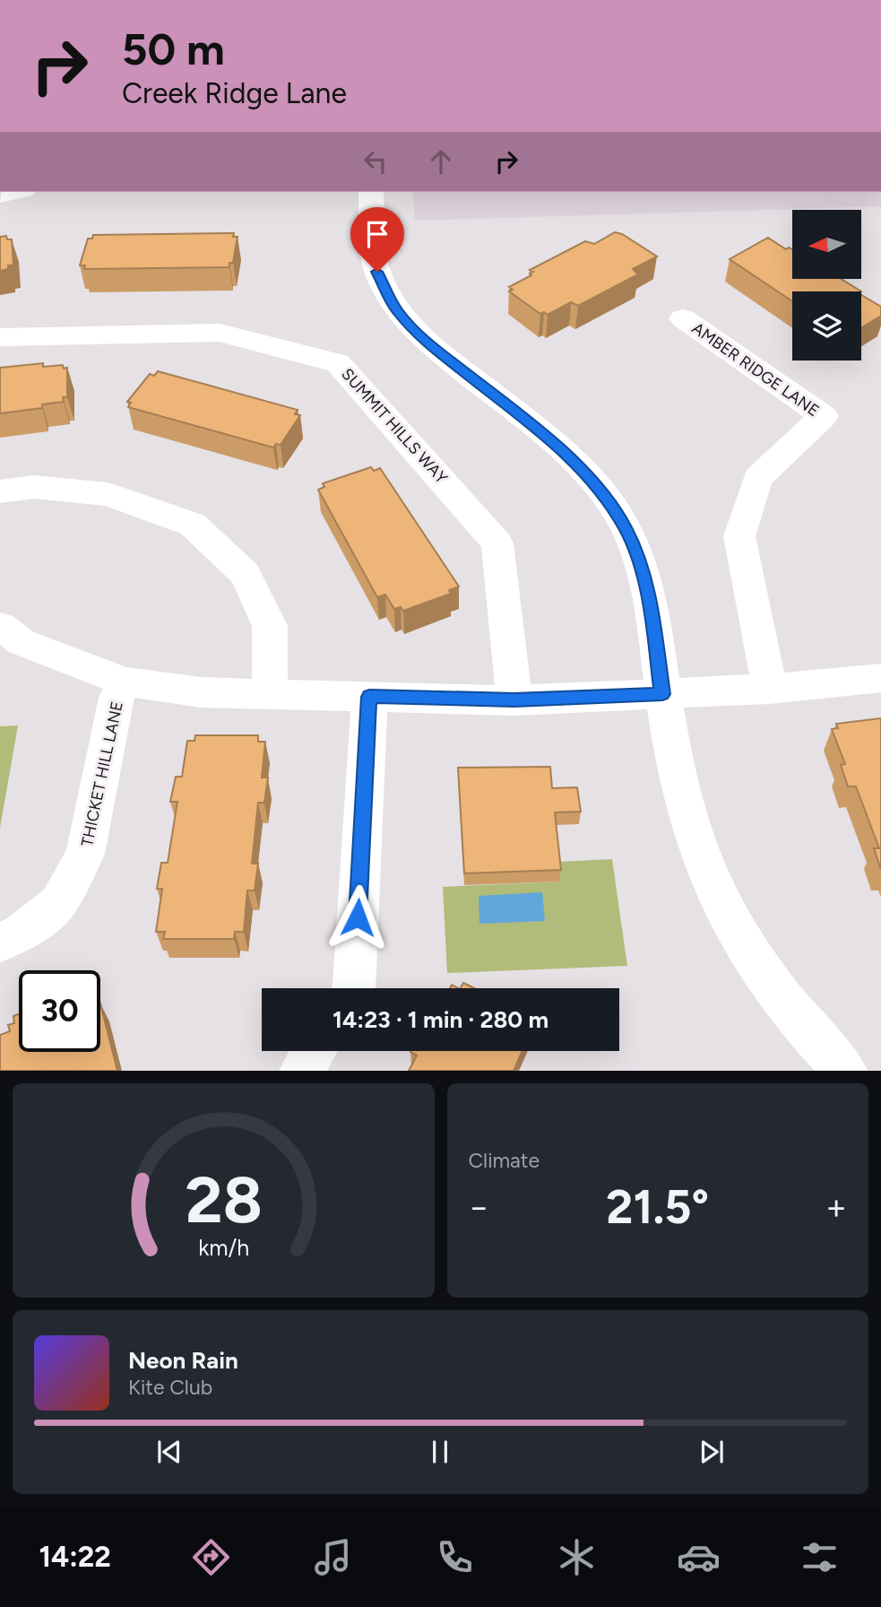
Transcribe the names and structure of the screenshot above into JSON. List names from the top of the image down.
{
  "streets": {
    "street": ["AMBER RIDGE LANE", "SUMMIT HILLS WAY", "THICKET HILL LANE"]
  },
  "north": "left",
  "page": {
    "turn": ["50 m", "Creek Ridge Lane"],
    "limit": "30",
    "trip": "14:23 · 1 min · 280 m",
    "tile": "Climate",
    "heat": ["−", "21.5°", "+"],
    "song": ["Neon Rain", "Kite Club"],
    "tabs": "14:22",
    "gauge": ["28", "km/h"]
  }
}
